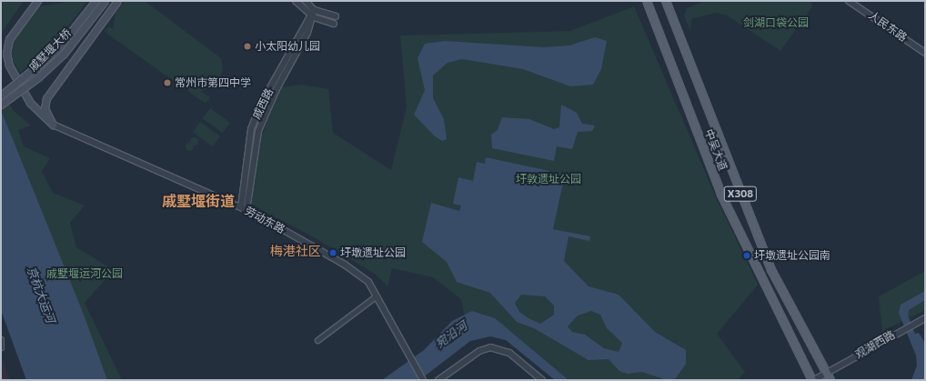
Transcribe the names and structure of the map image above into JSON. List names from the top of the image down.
{
  "streets": {
    "main road": ["戚墅堰大桥", "中吴大道", "X308"],
    "street": [
      "人民东路",
      "戚西路",
      "劳动东路",
      "观湖西路"
    ]
  },
  "crossings": [
    ["戚西路", "劳动东路"],
    ["中吴大道", "观湖西路"]
  ],
  "districts": ["戚墅堰街道", "梅港社区"],
  "water": ["京杭大运河", "宛沿河"],
  "parks": ["剑湖口袋公园", "圩敦遗址公园", "戚墅堰运河公园"],
  "places": [
    "小太阳幼儿园",
    "常州市第四中学",
    "圩墩遗址公园",
    "圩墩遗址公园南"
  ]
}
